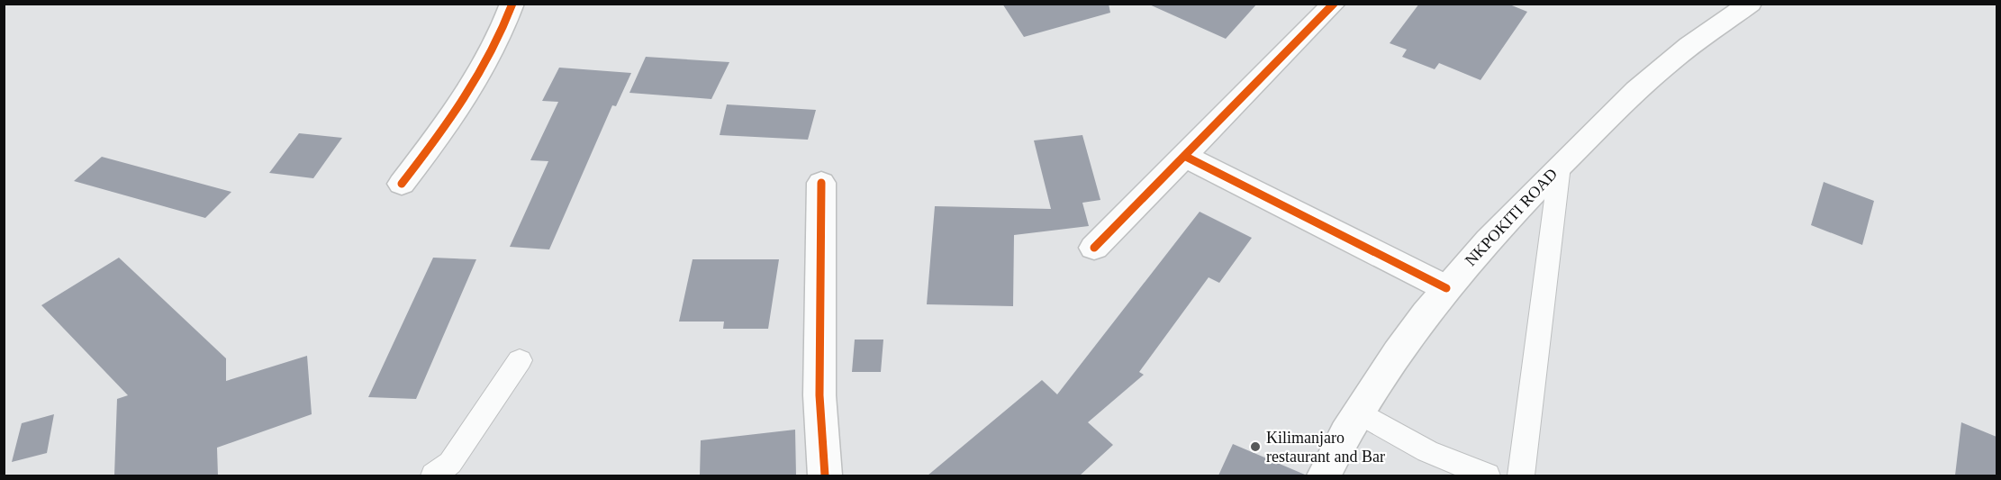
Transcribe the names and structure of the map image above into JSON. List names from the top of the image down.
{
  "streets": {
    "street": ["NKPOKITI ROAD"]
  },
  "places": ["Kilimanjaro restaurant and Bar"]
}
